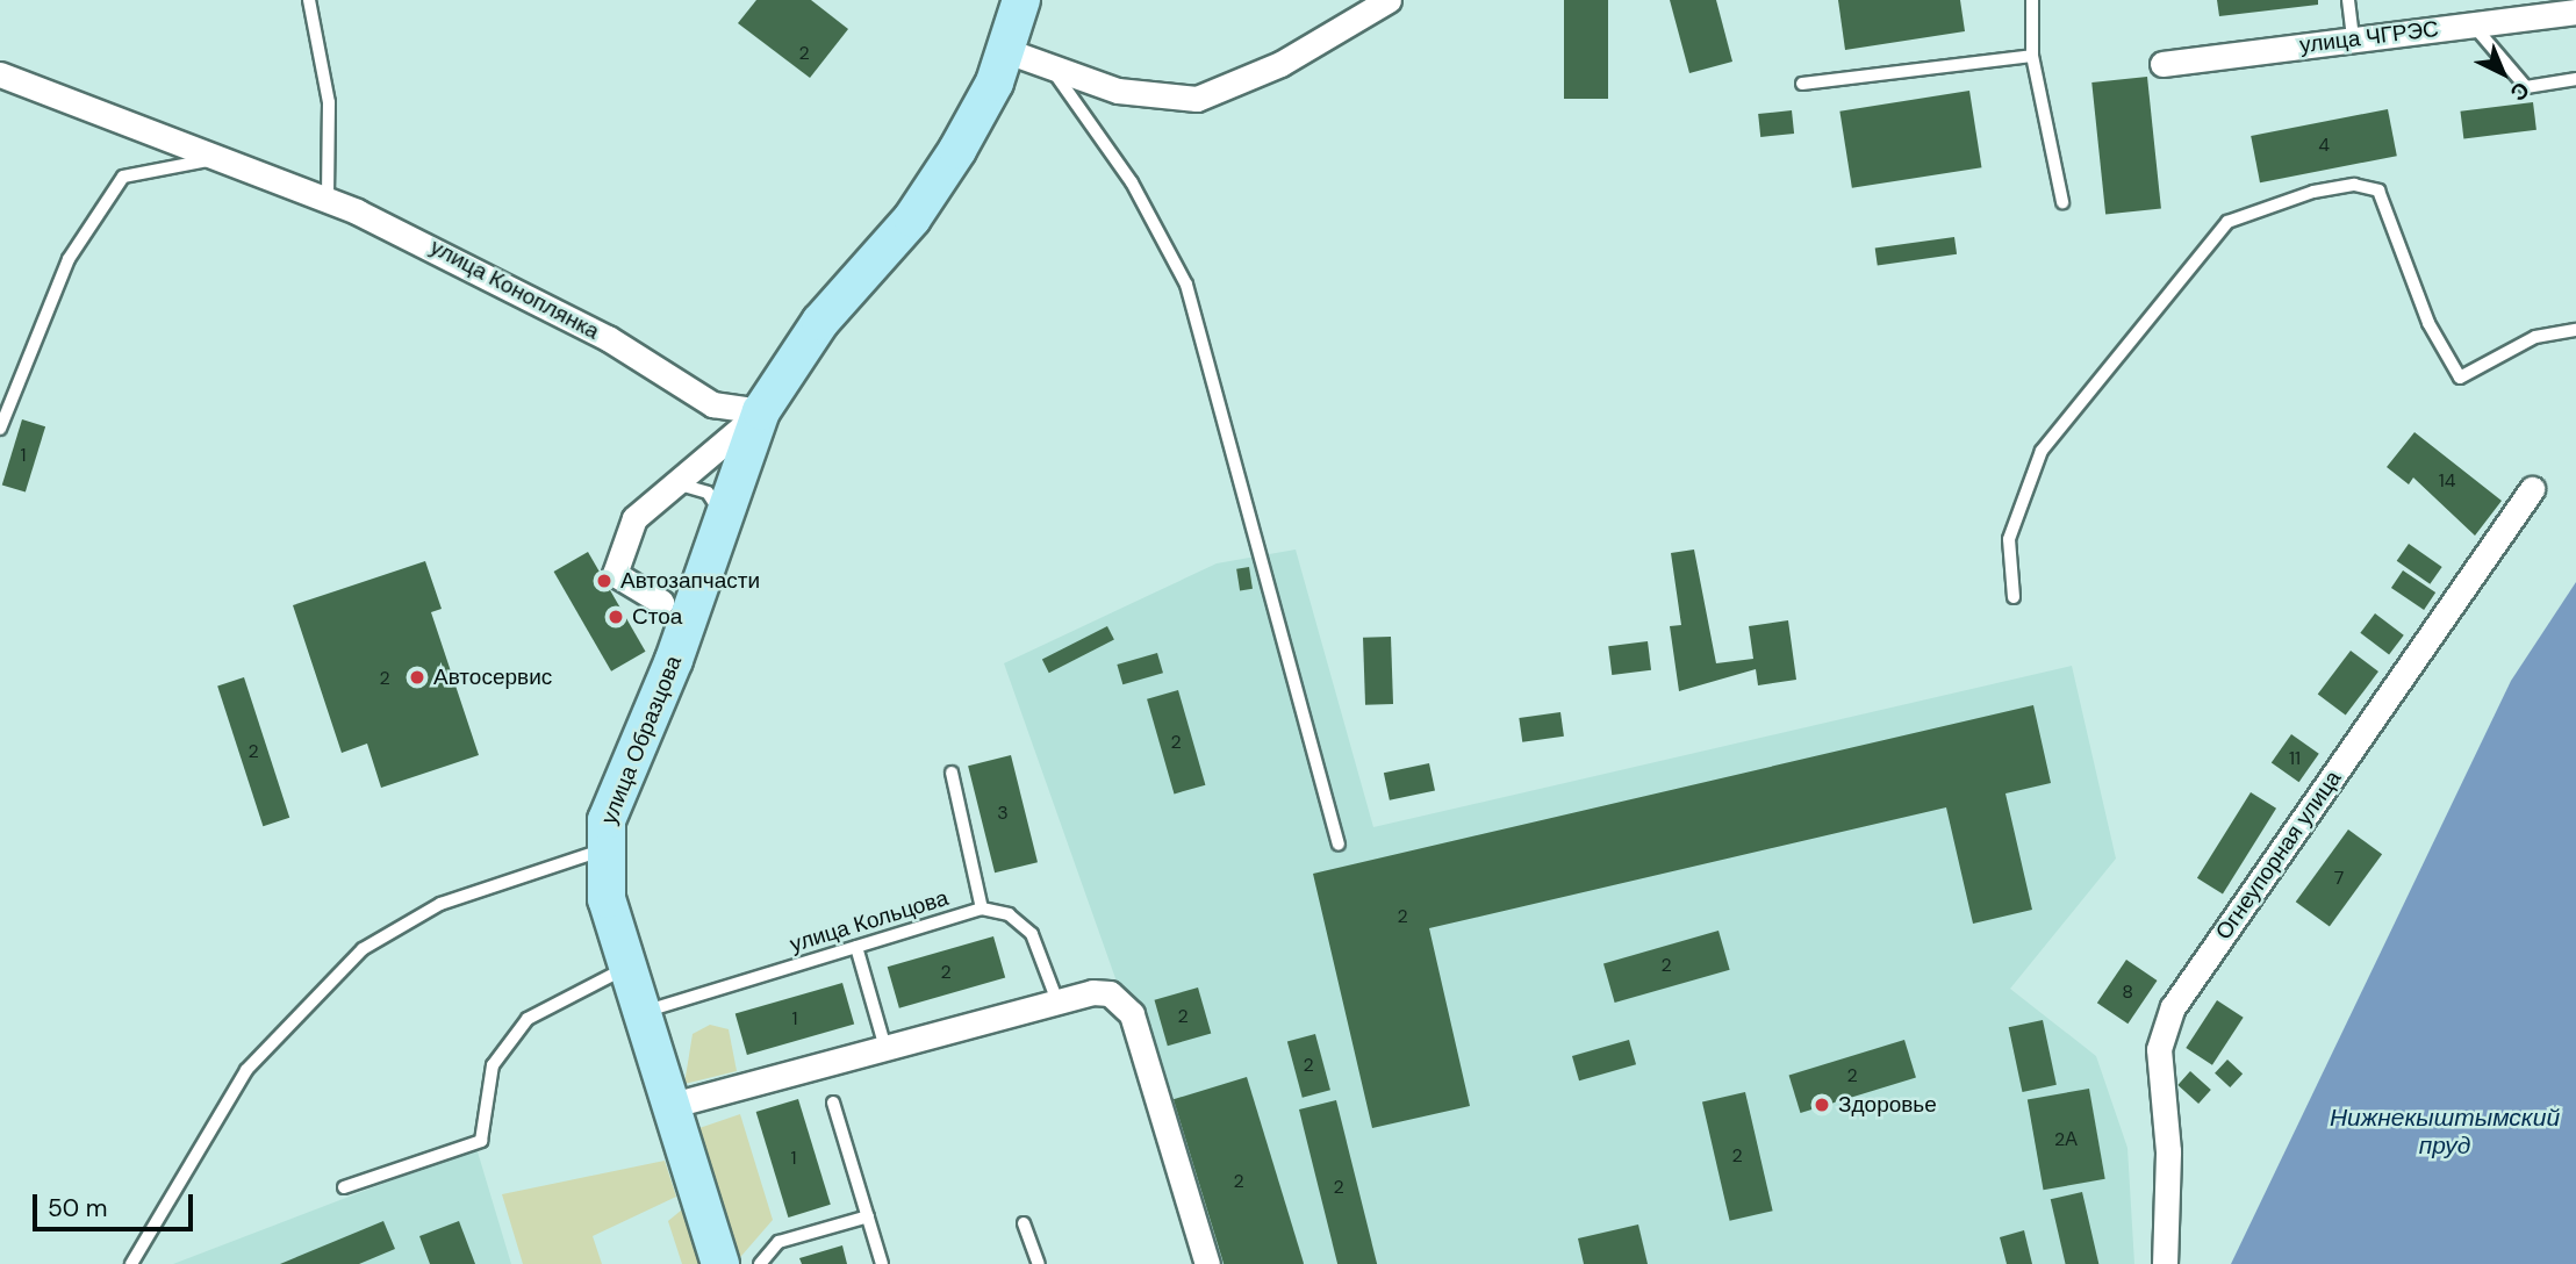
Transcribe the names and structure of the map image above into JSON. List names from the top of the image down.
{
  "streets": {
    "main road": ["улица Образцова"],
    "street": ["улица ЧГРЭС", "улица Коноплянка", "Огнеупорная улица"],
    "lane": ["улица Кольцова"]
  },
  "crossings": [
    ["улица Коноплянка", "улица Образцова"],
    ["улица Образцова", "улица Кольцова"]
  ],
  "water": ["Нижнекыштымский пруд"],
  "places": [
    "Автозапчасти",
    "Стоа",
    "Автосервис",
    "Здоровье"
  ],
  "house_numbers": [
    "2",
    "4",
    "1",
    "14",
    "2",
    "2",
    "2",
    "11",
    "3",
    "7",
    "2",
    "2",
    "2",
    "8",
    "2",
    "1",
    "2",
    "2",
    "2А",
    "2",
    "1",
    "2",
    "2"
  ],
  "scale_bar": "50 m",
  "north": "bottom right"
}
